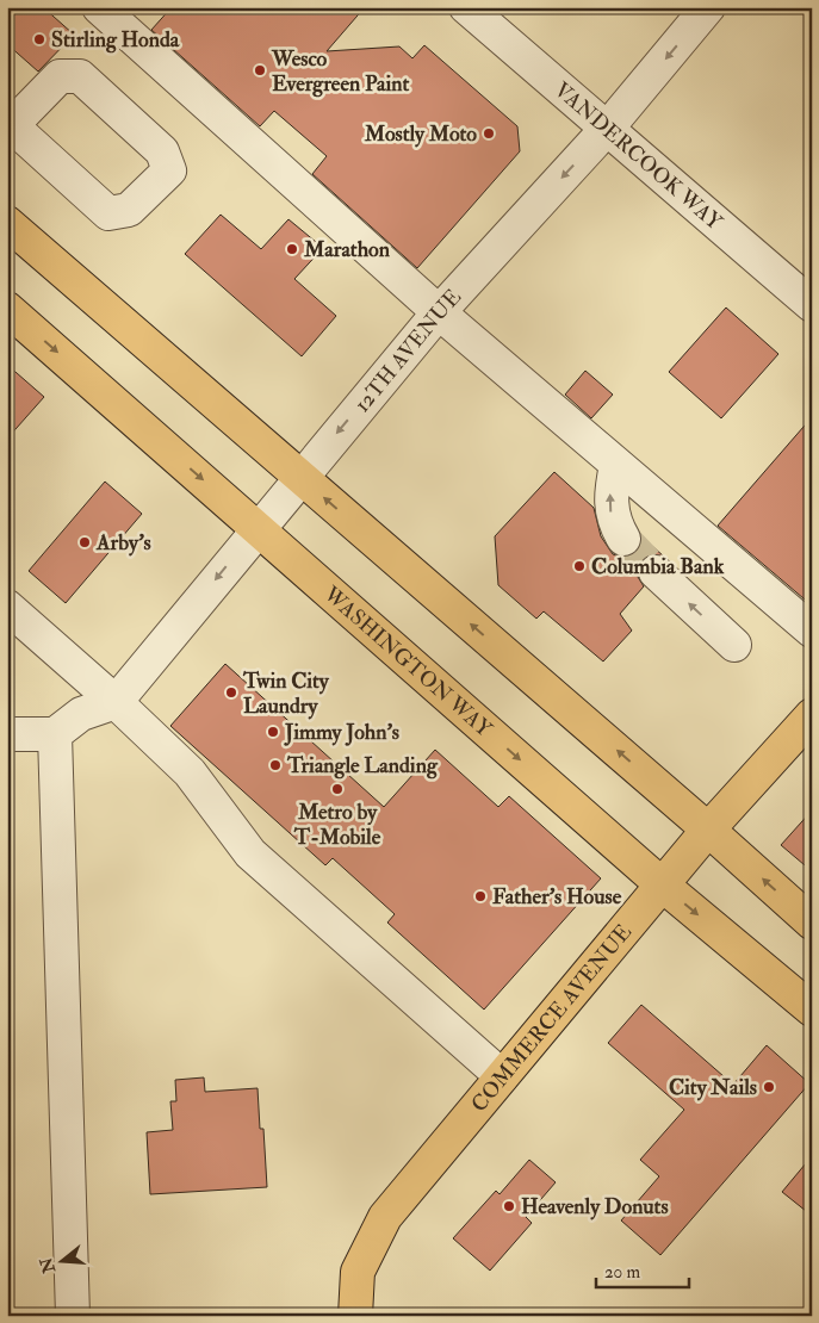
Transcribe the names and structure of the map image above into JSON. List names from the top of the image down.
{
  "streets": {
    "main road": ["WASHINGTON WAY", "COMMERCE AVENUE"],
    "street": ["VANDERCOOK WAY", "12TH AVENUE"]
  },
  "crossings": [
    ["VANDERCOOK WAY", "12TH AVENUE"],
    ["12TH AVENUE", "WASHINGTON WAY"],
    ["WASHINGTON WAY", "COMMERCE AVENUE"]
  ],
  "one_way": ["12TH AVENUE"],
  "places": [
    "Stirling Honda",
    "Wesco Evergreen Paint",
    "Mostly Moto",
    "Marathon",
    "Arby's",
    "Columbia Bank",
    "Twin City Laundry",
    "Jimmy John's",
    "Triangle Landing",
    "Metro by T-Mobile",
    "Father's House",
    "City Nails",
    "Heavenly Donuts"
  ],
  "scale_bar": "20 m",
  "north": "left"
}
